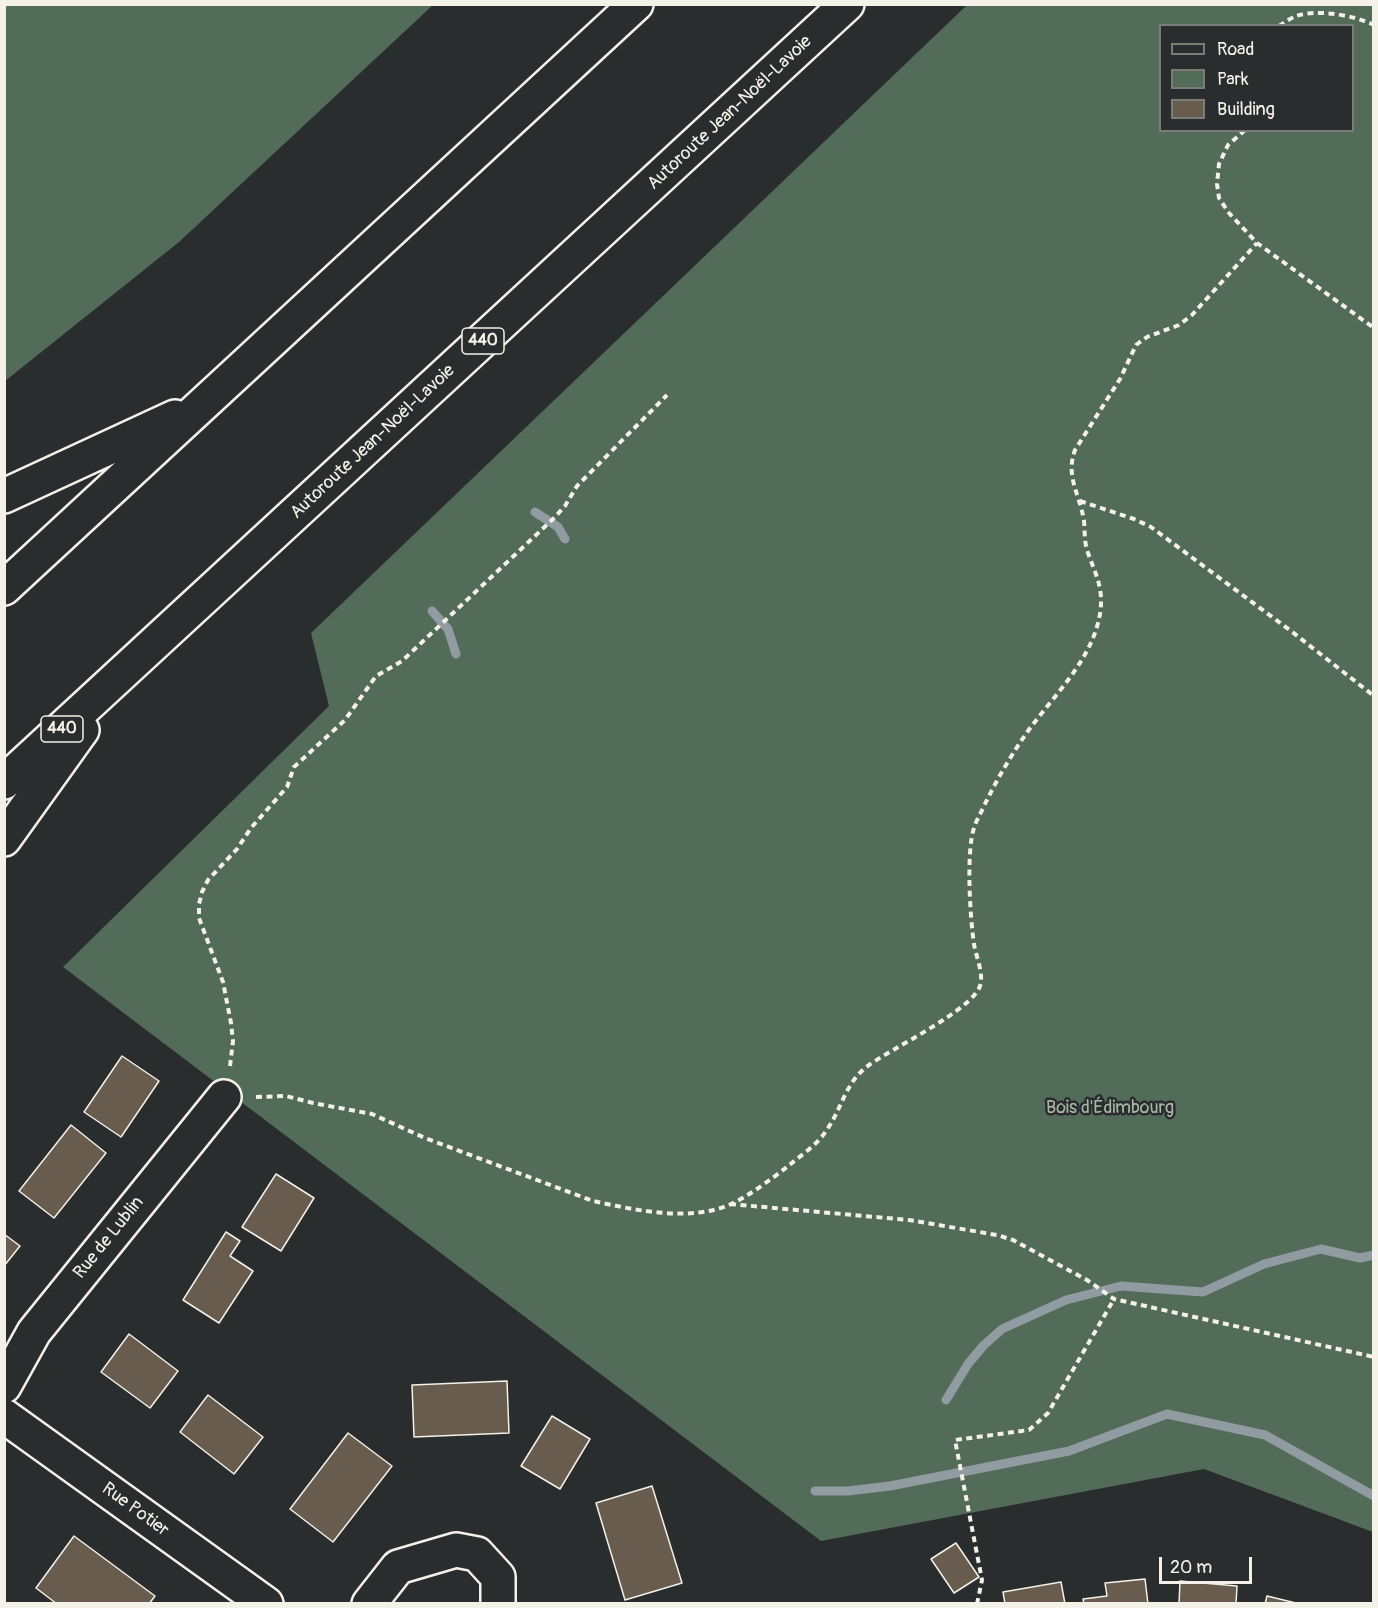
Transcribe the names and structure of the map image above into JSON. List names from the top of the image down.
{
  "streets": {
    "main road": [
      "Autoroute Jean-Noël-Lavoie",
      "440",
      "Rue de Lublin",
      "Rue Potier"
    ]
  },
  "parks": ["Bois d'Édimbourg"],
  "legend": ["Road", "Park", "Building"],
  "scale_bar": "20 m"
}
